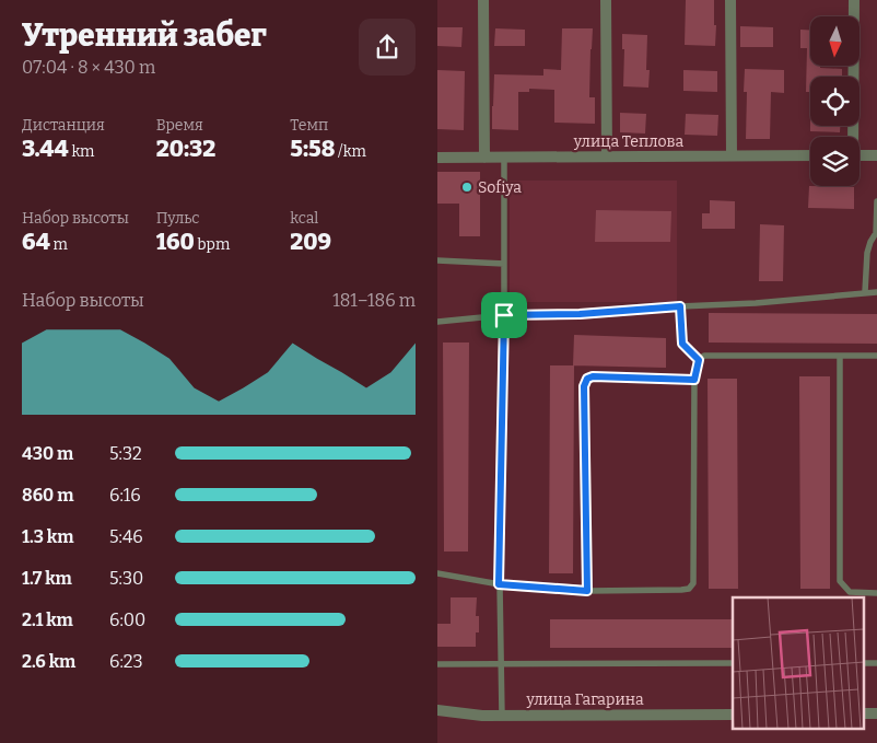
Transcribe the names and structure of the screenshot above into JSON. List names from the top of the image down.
{
  "streets": {
    "street": ["улица Теплова", "улица Гагарина"]
  },
  "places": ["Sofiya"],
  "north": "bottom",
  "page": {
    "heading": ["Утренний забег", "07:04 · 8 × 430 m"],
    "stats": [
      ["Дистанция", "3.44 km"],
      ["Время", "20:32"],
      ["Темп", "5:58 /km"],
      ["Набор высоты", "64 m"],
      ["Пульс", "160 bpm"],
      ["kcal", "209"]
    ],
    "chart": ["Набор высоты", "181–186 m"],
    "list": [
      {
        "name": "430 m",
        "note": "5:32"
      },
      {
        "name": "860 m",
        "note": "6:16"
      },
      {
        "name": "1.3 km",
        "note": "5:46"
      },
      {
        "name": "1.7 km",
        "note": "5:30"
      },
      {
        "name": "2.1 km",
        "note": "6:00"
      },
      {
        "name": "2.6 km",
        "note": "6:23"
      }
    ]
  }
}
